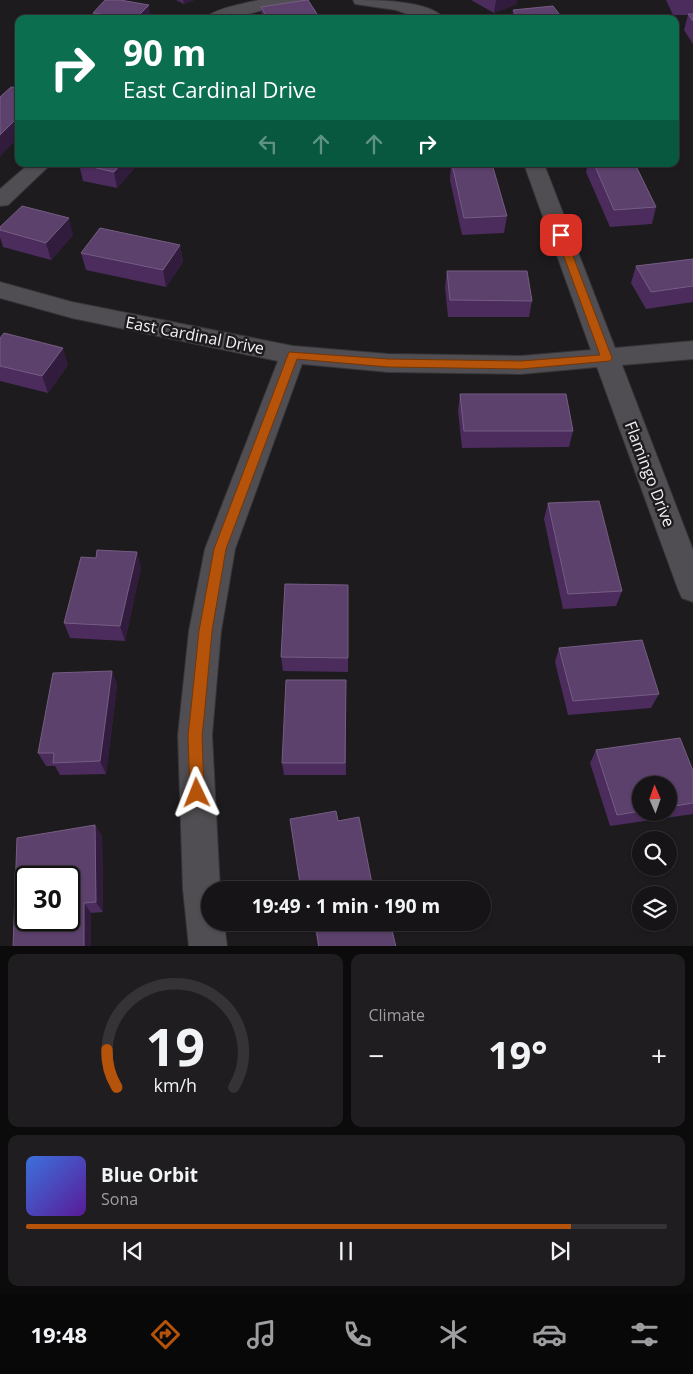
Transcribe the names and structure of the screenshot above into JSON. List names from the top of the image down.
{
  "streets": {
    "street": ["East Cardinal Drive", "Flamingo Drive"]
  },
  "crossings": [
    ["East Cardinal Drive", "Flamingo Drive"]
  ],
  "north": "top",
  "page": {
    "turn": ["90 m", "East Cardinal Drive"],
    "limit": "30",
    "trip": "19:49 · 1 min · 190 m",
    "tile": "Climate",
    "heat": ["−", "19°", "+"],
    "song": ["Blue Orbit", "Sona"],
    "tabs": "19:48",
    "gauge": ["19", "km/h"]
  }
}
